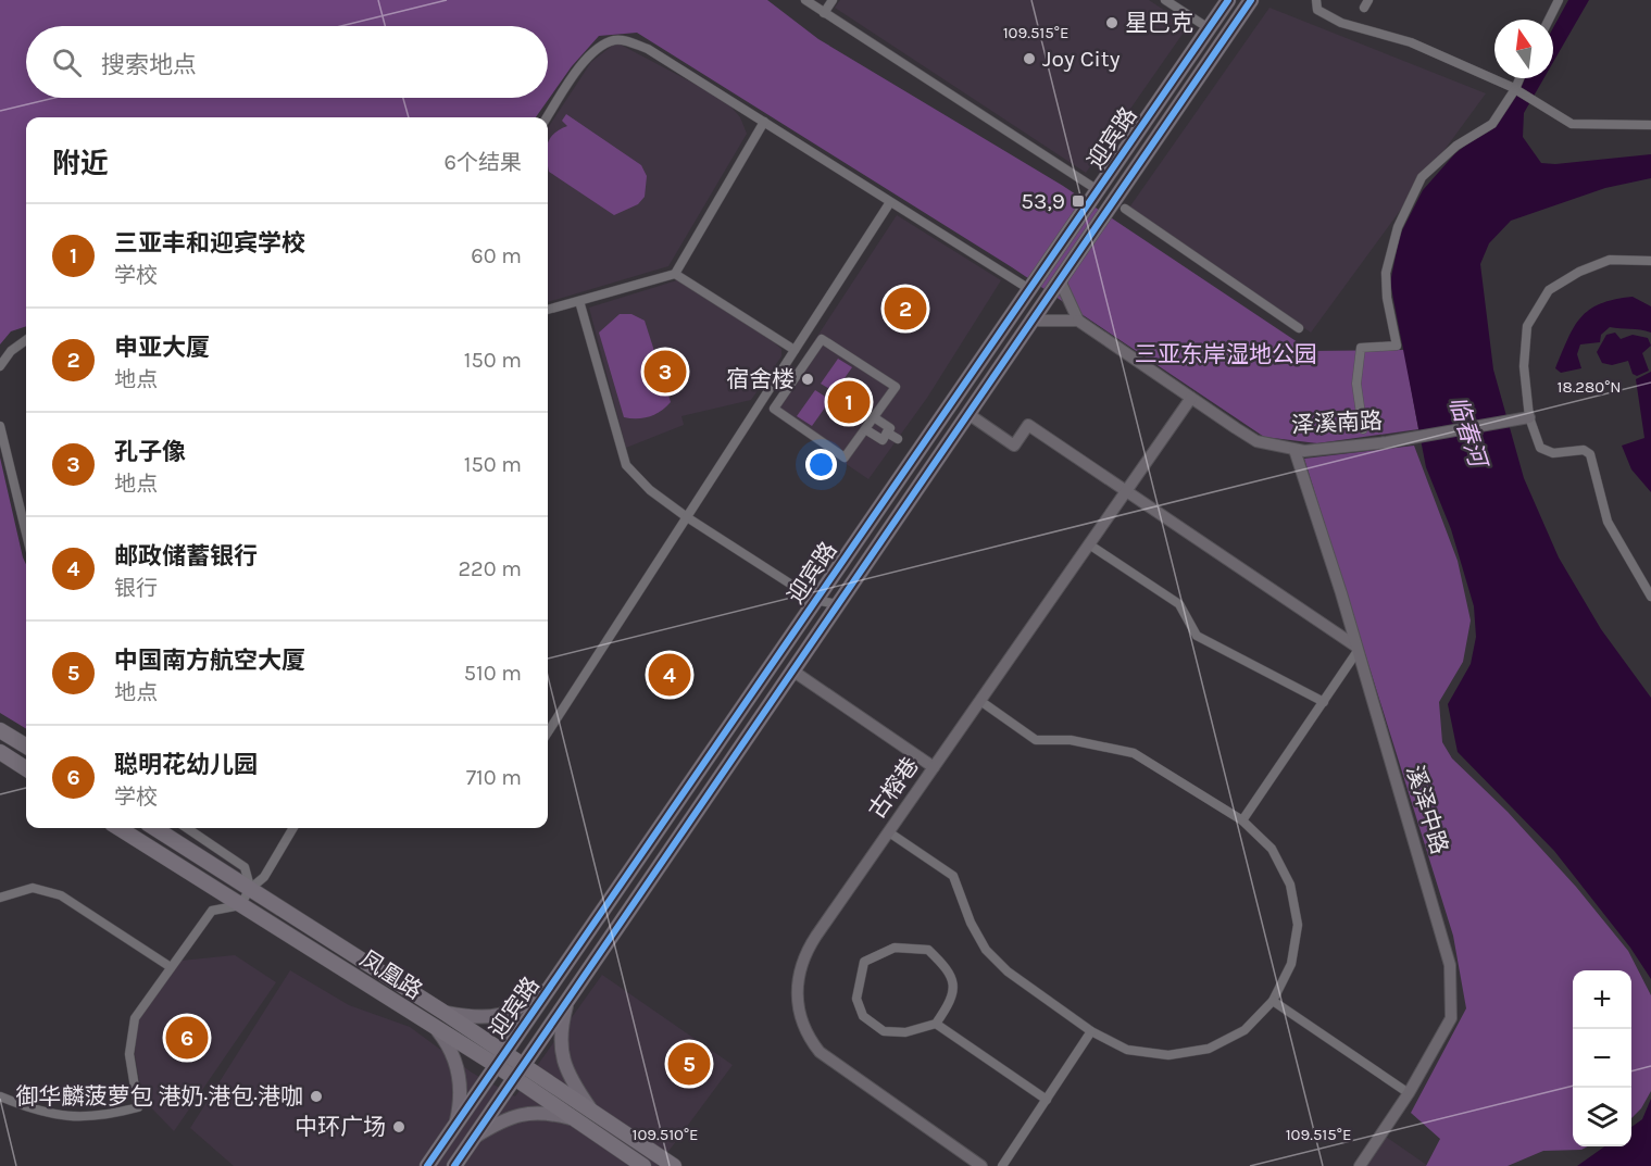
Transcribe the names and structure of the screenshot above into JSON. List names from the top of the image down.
{
  "streets": {
    "highway": ["迎宾路", "凤凰路"],
    "street": ["泽溪南路", "古榕巷", "溪泽中路"]
  },
  "crossings": [
    ["迎宾路", "凤凰路"],
    ["泽溪南路", "古榕巷"],
    ["泽溪南路", "溪泽中路"]
  ],
  "water": ["临春河"],
  "parks": ["三亚东岸湿地公园"],
  "places": {
    "other": [
      "星巴克",
      "Joy City",
      "宿舍楼",
      "御华麟菠萝包 港奶·港包·港咖",
      "中环广场"
    ],
    "transit": ["53,9"]
  },
  "north": "top",
  "page": {
    "search": "搜索地点",
    "heading": ["附近", "6个结果"],
    "list": [
      {
        "mark": "1",
        "name": "三亚丰和迎宾学校",
        "note": "学校",
        "value": "60 m"
      },
      {
        "mark": "2",
        "name": "申亚大厦",
        "note": "地点",
        "value": "150 m"
      },
      {
        "mark": "3",
        "name": "孔子像",
        "note": "地点",
        "value": "150 m"
      },
      {
        "mark": "4",
        "name": "邮政储蓄银行",
        "note": "银行",
        "value": "220 m"
      },
      {
        "mark": "5",
        "name": "中国南方航空大厦",
        "note": "地点",
        "value": "510 m"
      },
      {
        "mark": "6",
        "name": "聪明花幼儿园",
        "note": "学校",
        "value": "710 m"
      }
    ],
    "pins": [
      "2",
      "3",
      "1",
      "4",
      "6",
      "5"
    ],
    "map_buttons": ["+", "−"]
  },
  "coordinates": ["109.515°E", "18.280°N", "109.510°E"]
}
